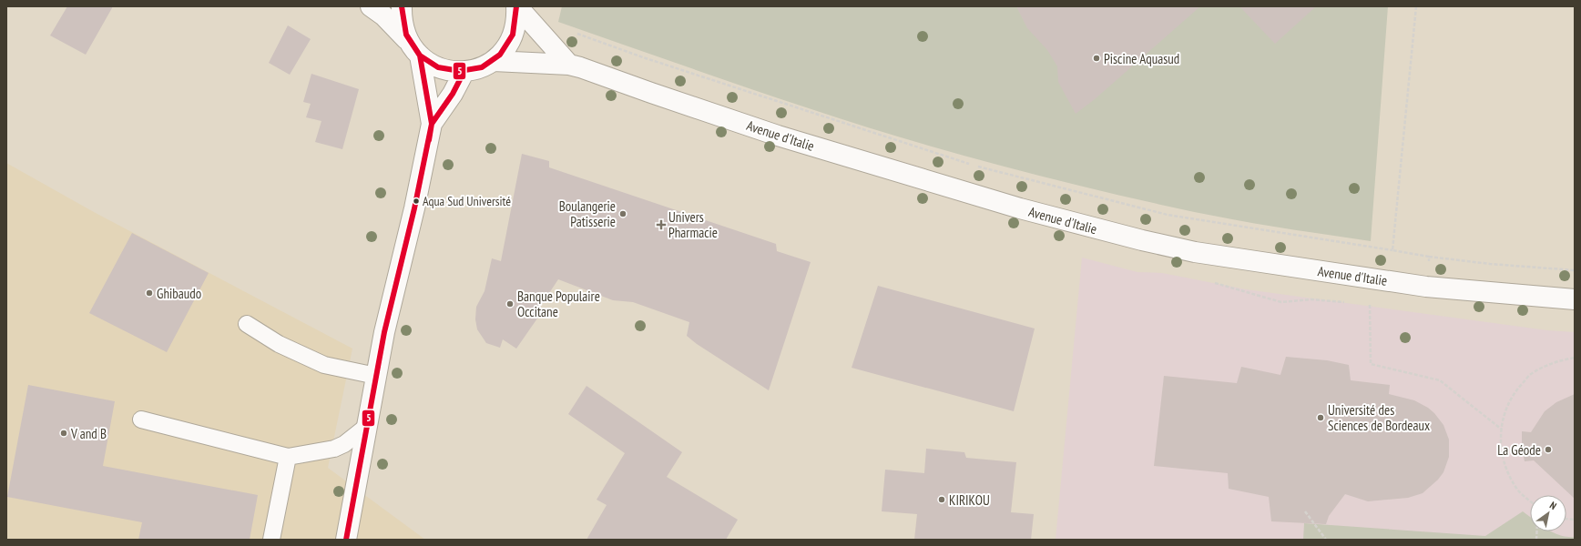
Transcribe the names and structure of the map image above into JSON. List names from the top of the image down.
{
  "streets": {
    "street": ["Avenue d'Italie"]
  },
  "places": {
    "other": [
      "Piscine Aquasud",
      "Aqua Sud Université",
      "Boulangerie Patisserie",
      "Ghibaudo",
      "Banque Populaire Occitane",
      "Université des Sciences de Bordeaux",
      "V and B",
      "La Géode",
      "KIRIKOU"
    ],
    "health": ["Univers Pharmacie"]
  },
  "lines": ["transit line 5"],
  "north": "top right"
}
